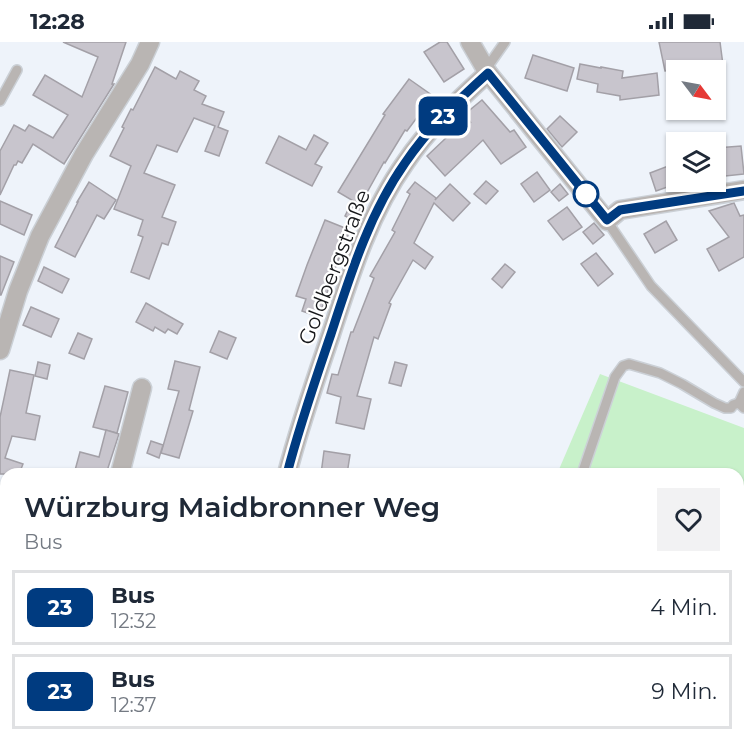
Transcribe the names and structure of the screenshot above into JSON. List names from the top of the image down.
{
  "streets": {
    "street": ["Goldbergstraße"]
  },
  "lines": ["bus line 23"],
  "north": "bottom right",
  "page": {
    "status": "12:28",
    "on_map": "23",
    "heading": ["Würzburg Maidbronner Weg", "Bus"],
    "list": [
      {
        "mark": "23",
        "name": "Bus",
        "note": "12:32",
        "value": "4 Min."
      },
      {
        "mark": "23",
        "name": "Bus",
        "note": "12:37",
        "value": "9 Min."
      }
    ]
  }
}
